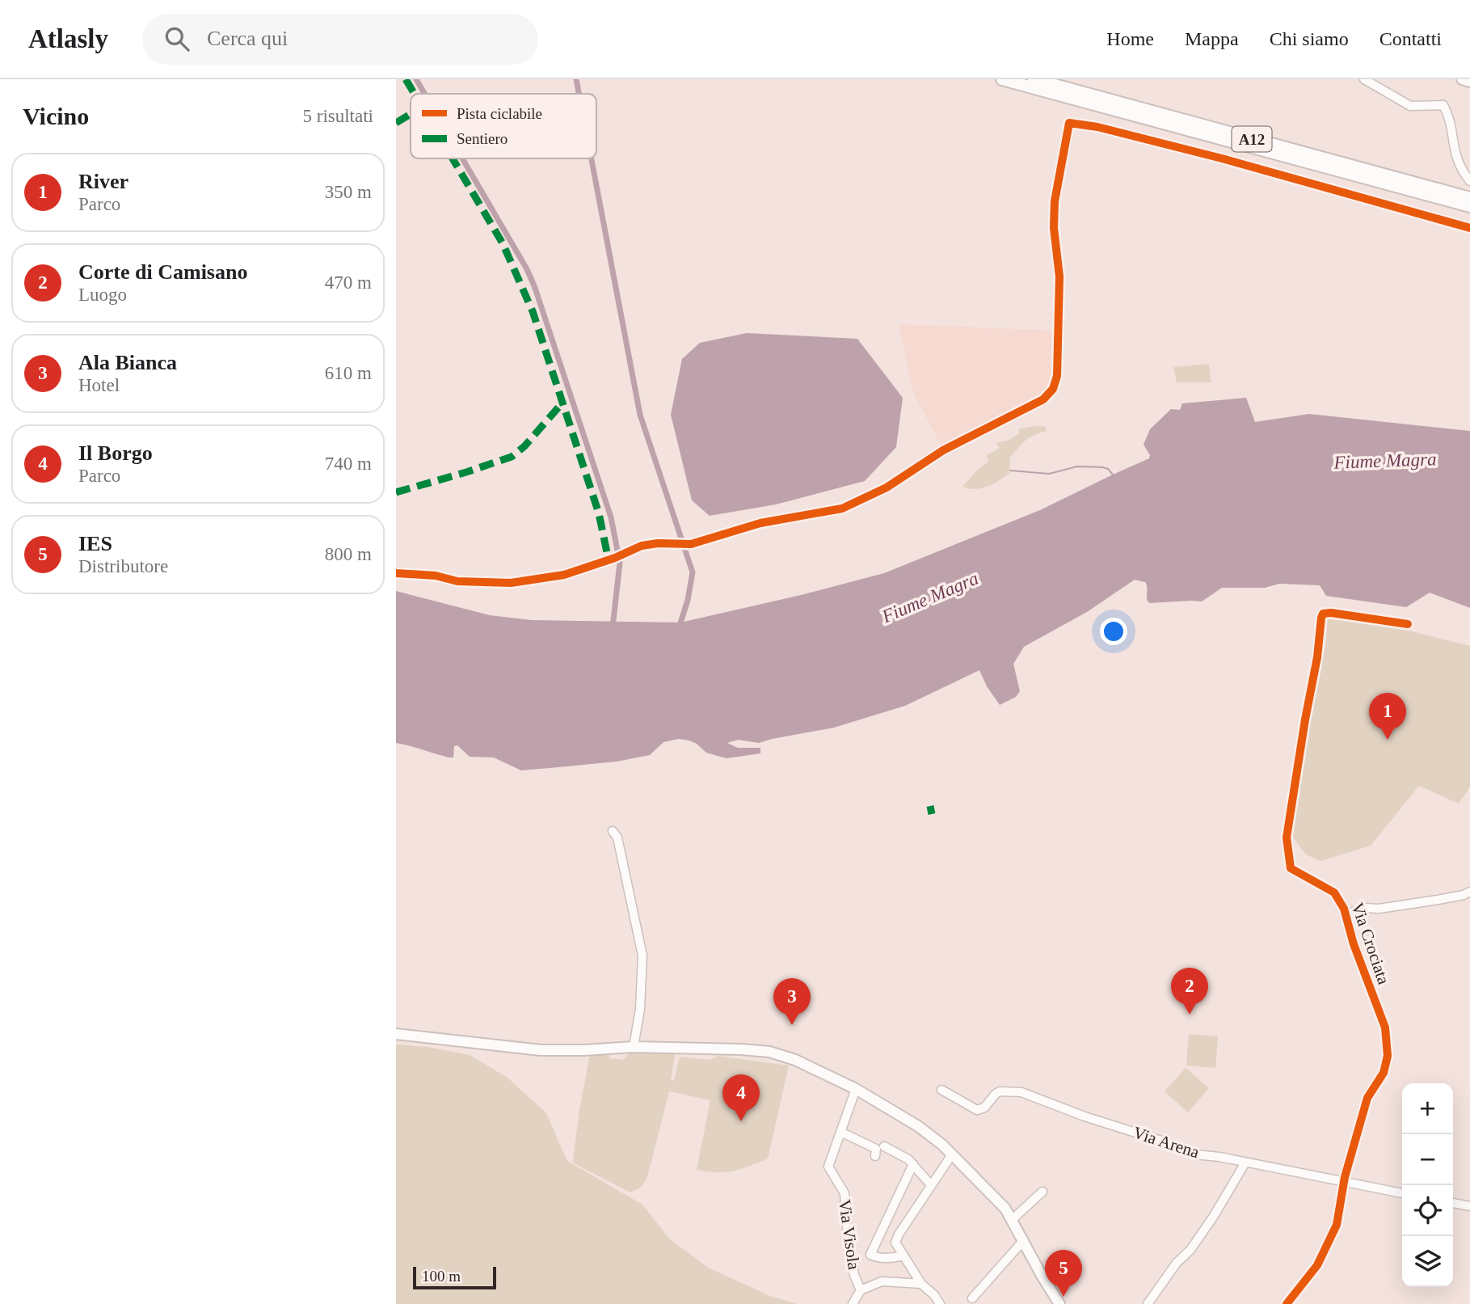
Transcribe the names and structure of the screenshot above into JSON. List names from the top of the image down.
{
  "streets": {
    "highway": ["A12"],
    "street": ["Via Crociata", "Via Arena", "Via Visola"]
  },
  "crossings": [
    ["Via Crociata", "Via Arena"]
  ],
  "water": ["Fiume Magra"],
  "legend": ["Pista ciclabile", "Sentiero"],
  "scale_bar": "100 m",
  "page": {
    "header": "Atlasly",
    "search": "Cerca qui",
    "nav": [
      "Home",
      "Mappa",
      "Chi siamo",
      "Contatti"
    ],
    "heading": ["Vicino", "5 risultati"],
    "list": [
      {
        "mark": "1",
        "name": "River",
        "note": "Parco",
        "value": "350 m"
      },
      {
        "mark": "2",
        "name": "Corte di Camisano",
        "note": "Luogo",
        "value": "470 m"
      },
      {
        "mark": "3",
        "name": "Ala Bianca",
        "note": "Hotel",
        "value": "610 m"
      },
      {
        "mark": "4",
        "name": "Il Borgo",
        "note": "Parco",
        "value": "740 m"
      },
      {
        "mark": "5",
        "name": "IES",
        "note": "Distributore",
        "value": "800 m"
      }
    ],
    "pins": [
      "1",
      "2",
      "3",
      "4",
      "5"
    ],
    "map_buttons": ["+", "−"],
    "scale": "100 m"
  }
}
